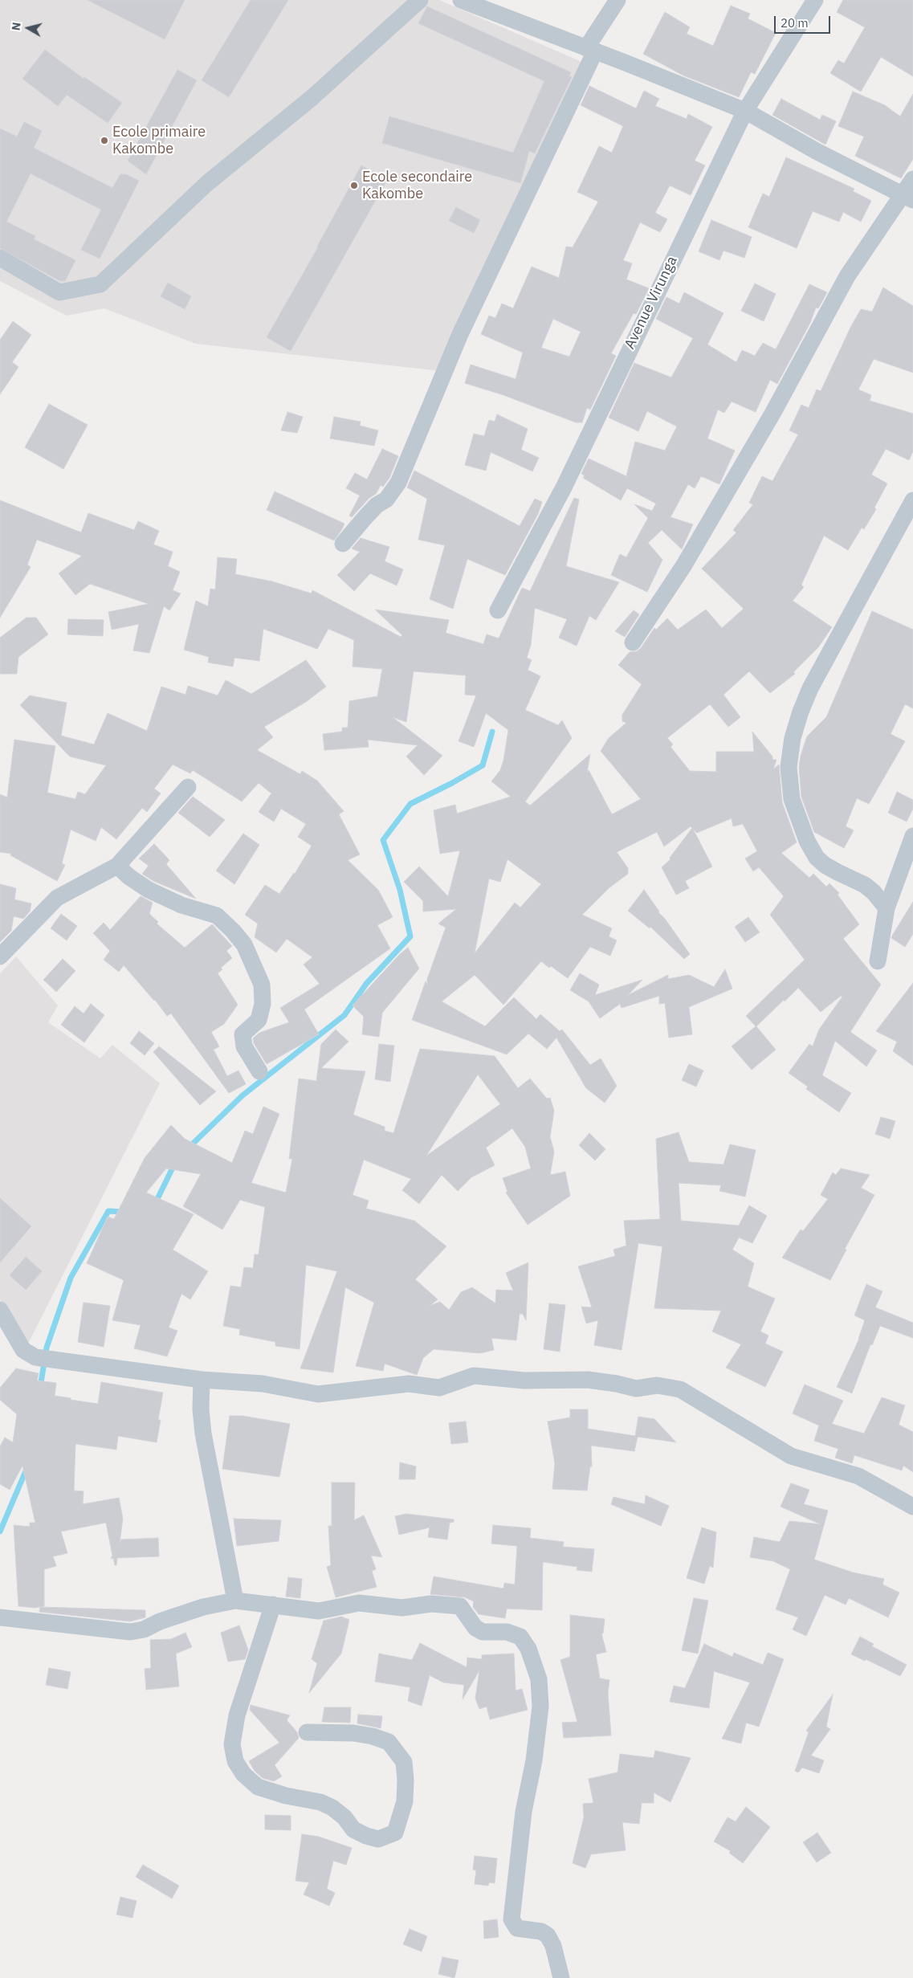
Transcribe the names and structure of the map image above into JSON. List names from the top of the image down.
{
  "streets": {
    "street": ["Avenue Virunga"]
  },
  "places": ["Ecole primaire Kakombe", "Ecole secondaire Kakombe"],
  "scale_bar": "20 m",
  "north": "left"
}
